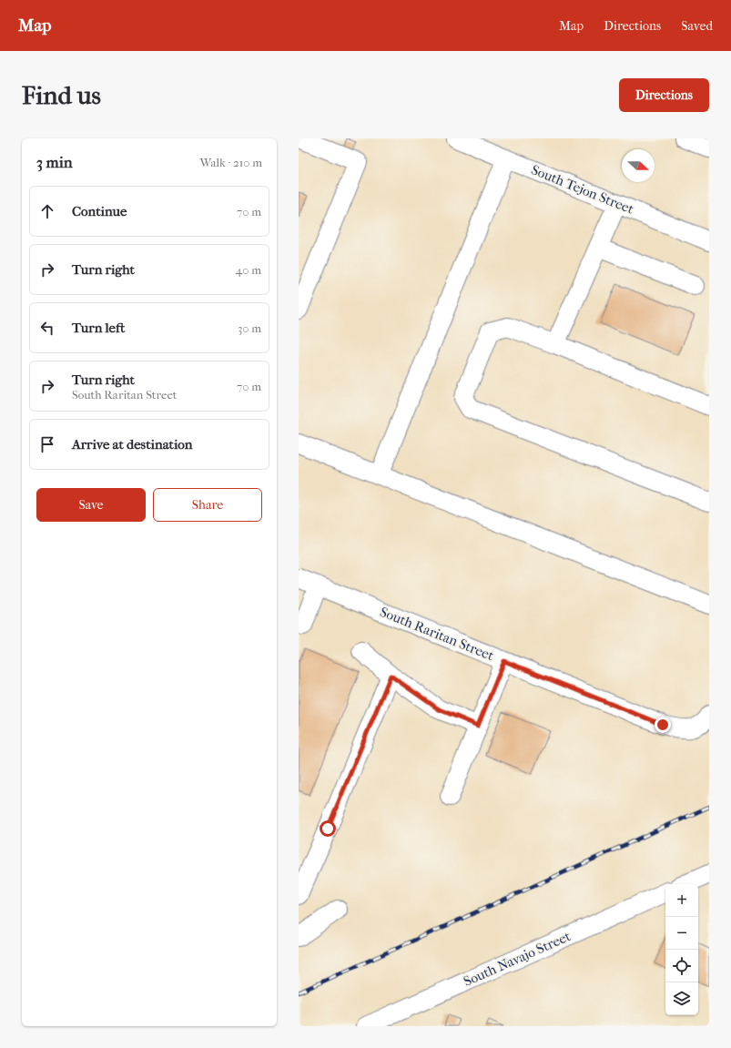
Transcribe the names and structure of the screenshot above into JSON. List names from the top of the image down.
{
  "streets": {
    "street": ["South Tejon Street", "South Raritan Street", "South Navajo Street"]
  },
  "north": "right",
  "page": {
    "header": "Map",
    "nav": ["Map", "Directions", "Saved"],
    "buttons": [
      "Directions",
      ["Save", "Share"]
    ],
    "title": "Find us",
    "heading": ["3 min", "Walk · 210 m"],
    "list": [
      ["Continue", "70 m"],
      ["Turn right", "40 m"],
      ["Turn left", "30 m"],
      ["Turn right", "South Raritan Street", "70 m"],
      "Arrive at destination"
    ],
    "map_buttons": ["+", "−"]
  }
}
